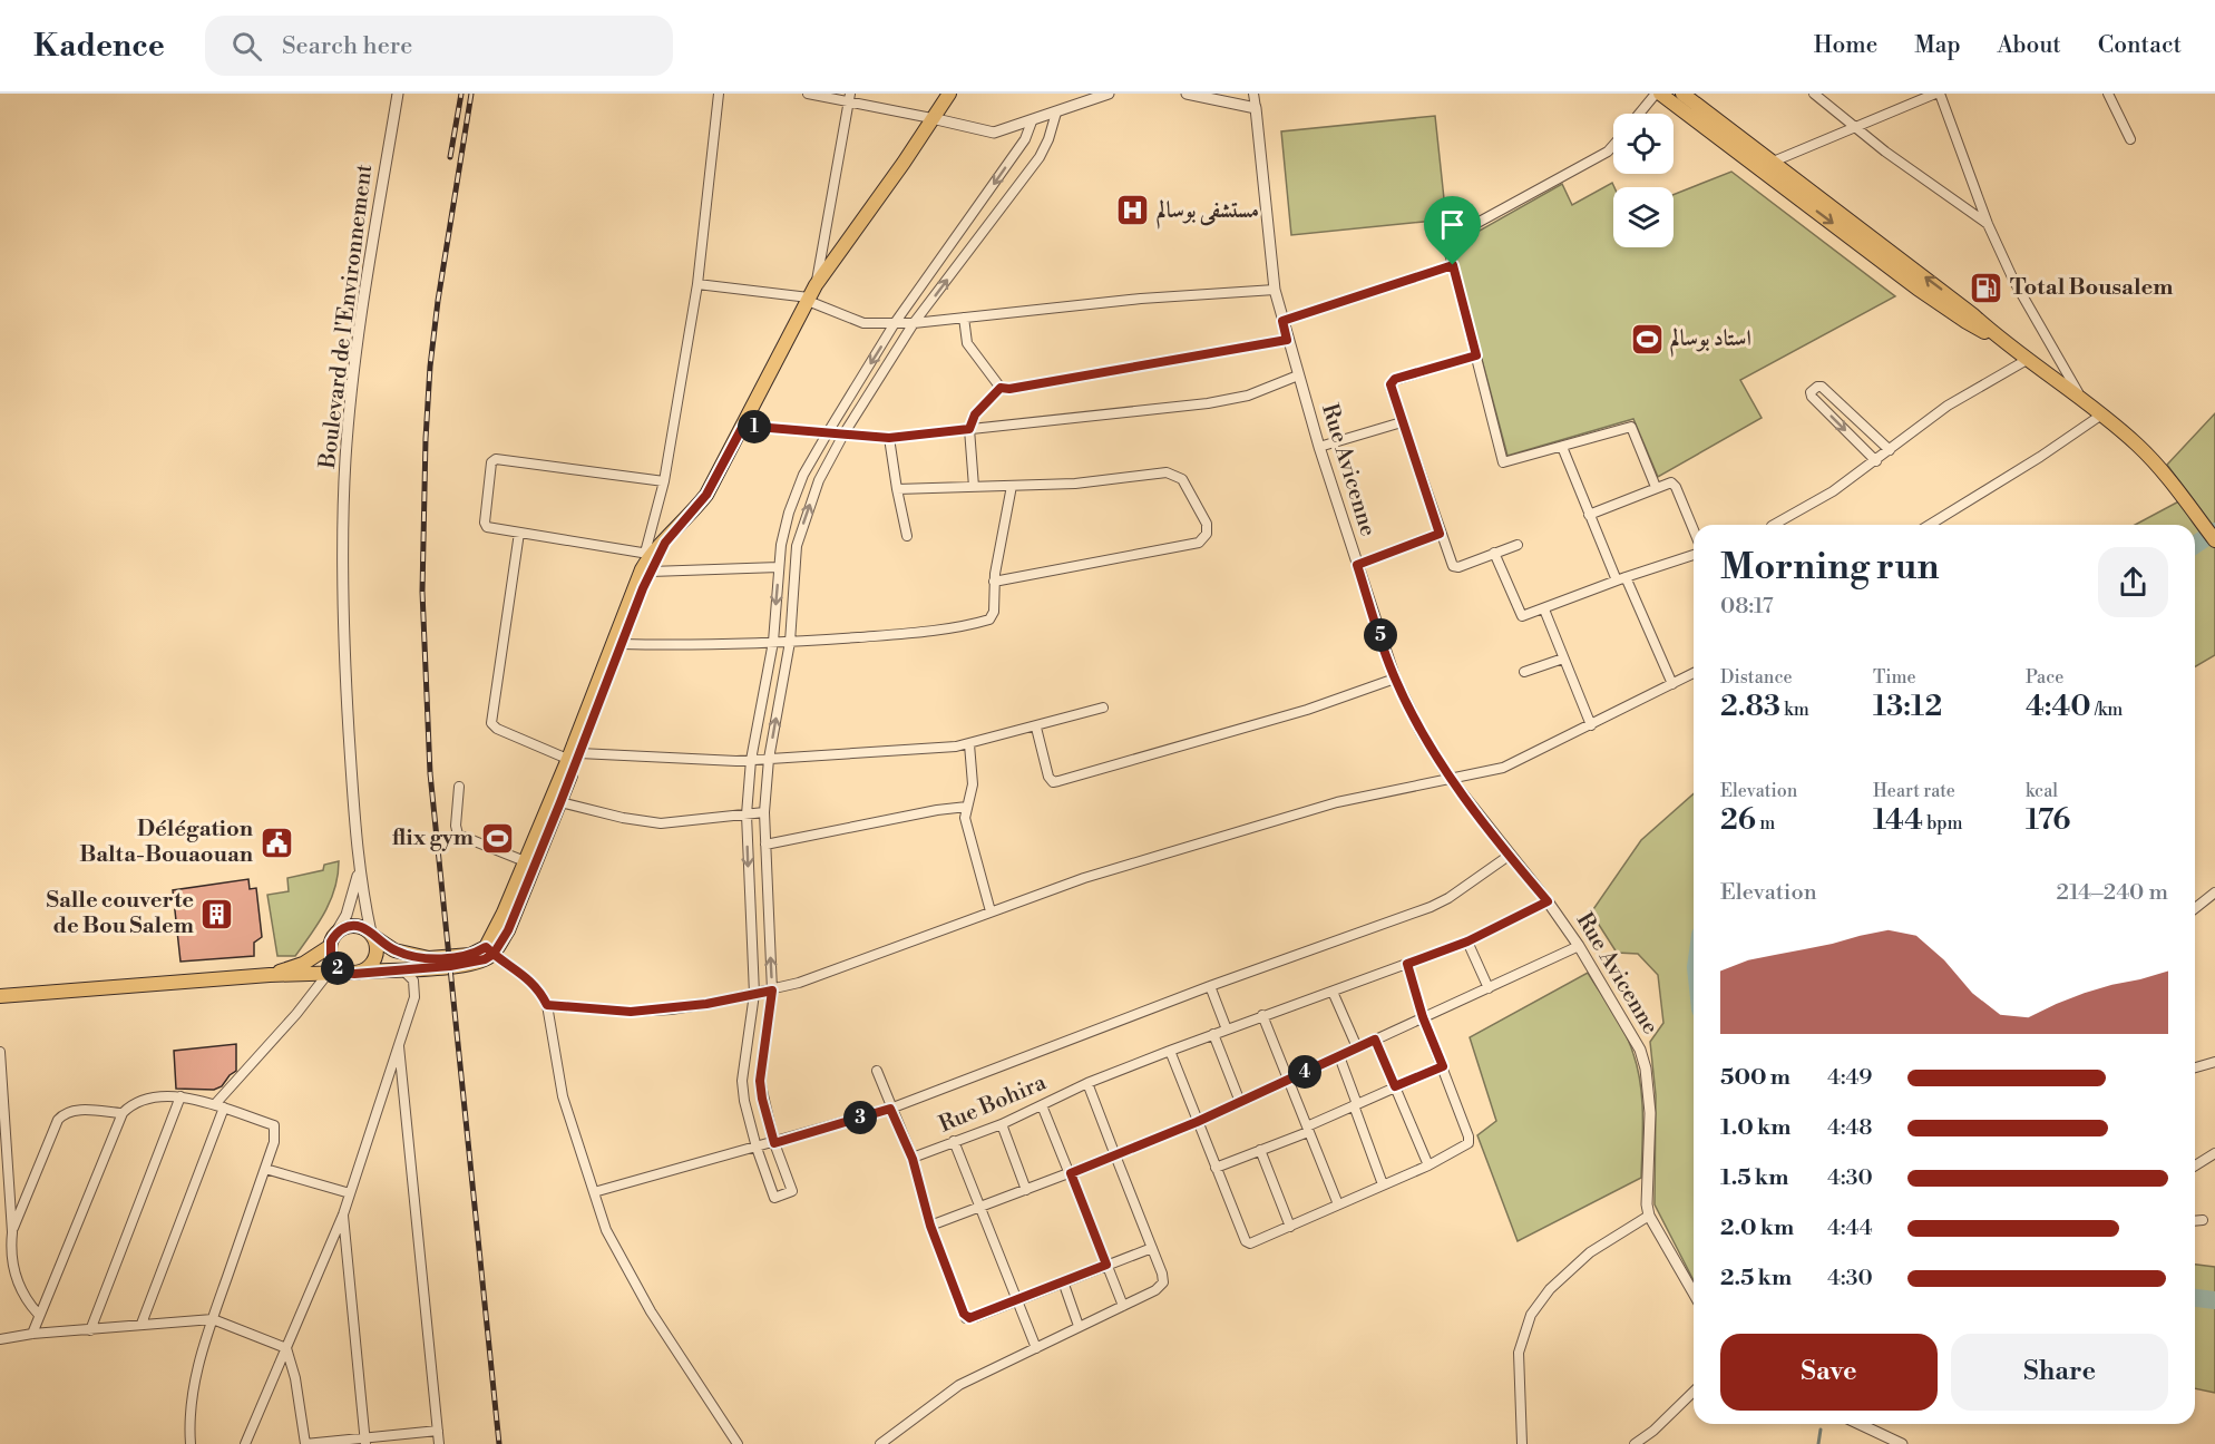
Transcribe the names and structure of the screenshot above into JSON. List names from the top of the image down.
{
  "streets": {
    "street": ["Boulevard de l'Environnement", "Rue Avicenne", "Rue Bohira"]
  },
  "crossings": [
    ["Rue Avicenne", "Rue Bohira"]
  ],
  "places": {
    "hospital": ["مستشفى بوسالم"],
    "fuel station": ["Total Bousalem"],
    "sports": ["استاد بوسالم", "flix gym"],
    "public building": ["Délégation Balta-Bouaouan"],
    "building": ["Salle couverte de Bou Salem"]
  },
  "page": {
    "header": "Kadence",
    "search": "Search here",
    "nav": [
      "Home",
      "Map",
      "About",
      "Contact"
    ],
    "pins": [
      "1",
      "5",
      "2",
      "4",
      "3"
    ],
    "heading": ["Morning run", "08:17"],
    "stats": [
      ["Distance", "2.83 km"],
      ["Time", "13:12"],
      ["Pace", "4:40 /km"],
      ["Elevation", "26 m"],
      ["Heart rate", "144 bpm"],
      ["kcal", "176"]
    ],
    "chart": ["Elevation", "214–240 m"],
    "list": [
      {
        "name": "500 m",
        "note": "4:49"
      },
      {
        "name": "1.0 km",
        "note": "4:48"
      },
      {
        "name": "1.5 km",
        "note": "4:30"
      },
      {
        "name": "2.0 km",
        "note": "4:44"
      },
      {
        "name": "2.5 km",
        "note": "4:30"
      }
    ],
    "buttons": ["Save", "Share"]
  }
}
